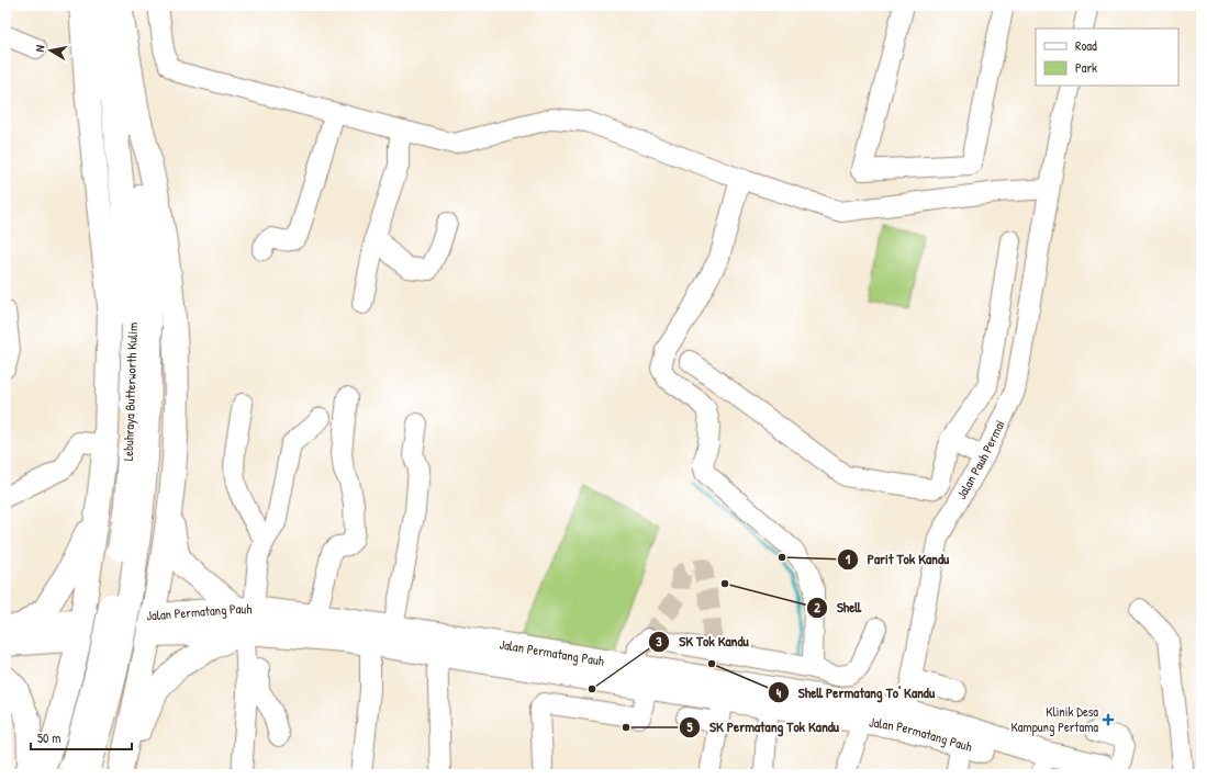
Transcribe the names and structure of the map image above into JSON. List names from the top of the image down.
{
  "streets": {
    "main road": ["Lebuhraya Butterworth Kulim", "Jalan Permatang Pauh"],
    "street": ["Jalan Pauh Permai"]
  },
  "crossings": [
    ["Jalan Pauh Permai", "Jalan Permatang Pauh"]
  ],
  "places": {
    "other": [
      "Parit Tok Kandu",
      "Shell",
      "Shell Permatang To' Kandu",
      "SK Tok Kandu",
      "SK Permatang Tok Kandu"
    ],
    "health": ["Klinik Desa Kampung Pertama"]
  },
  "legend": ["Road", "Park"],
  "scale_bar": "50 m",
  "north": "left"
}
